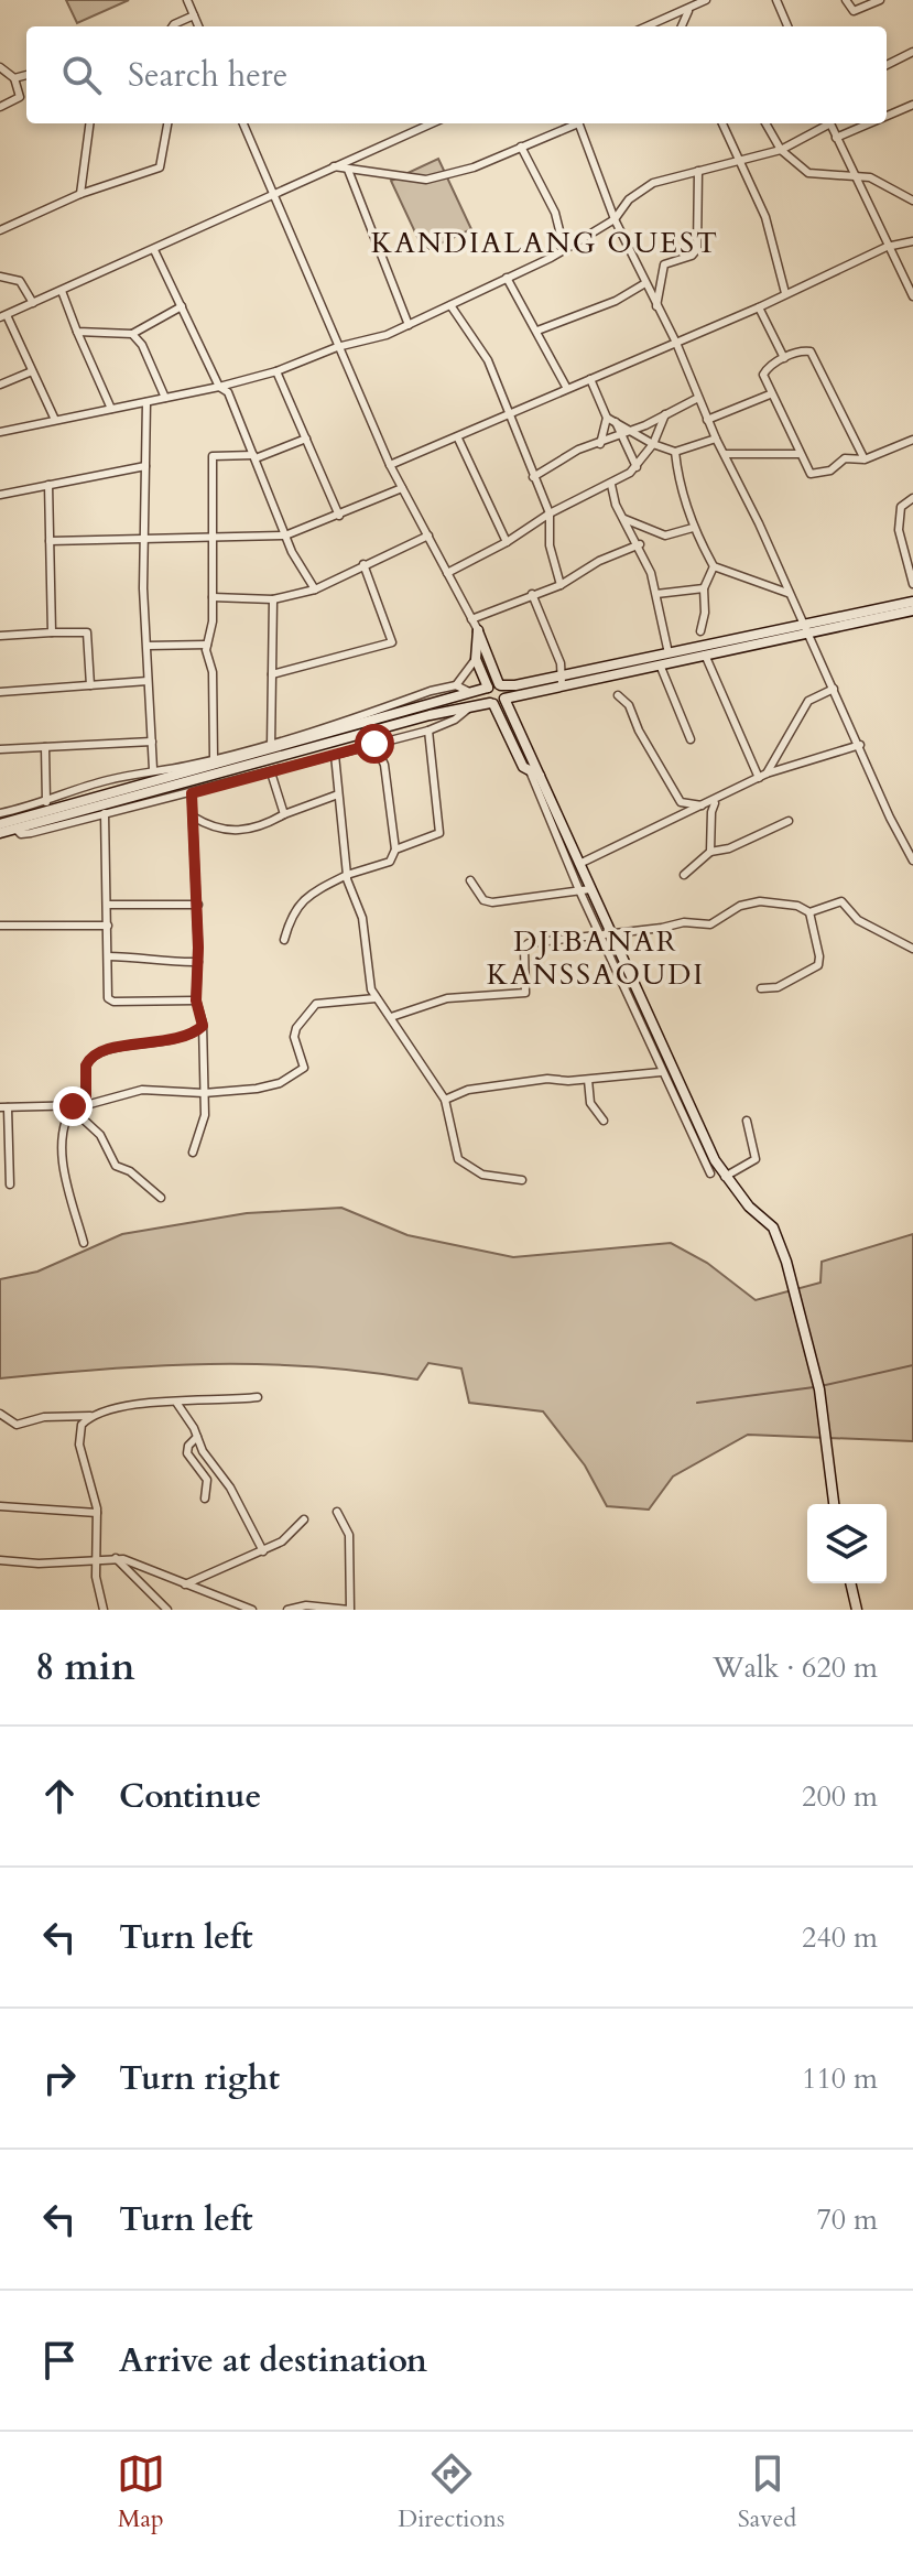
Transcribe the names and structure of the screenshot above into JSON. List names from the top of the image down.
{
  "districts": ["KANDIALANG OUEST", "DJIBANAR KANSSAOUDI"],
  "page": {
    "search": "Search here",
    "heading": ["8 min", "Walk · 620 m"],
    "list": [
      ["Continue", "200 m"],
      ["Turn left", "240 m"],
      ["Turn right", "110 m"],
      ["Turn left", "70 m"],
      "Arrive at destination"
    ],
    "nav": ["Map", "Directions", "Saved"]
  }
}
